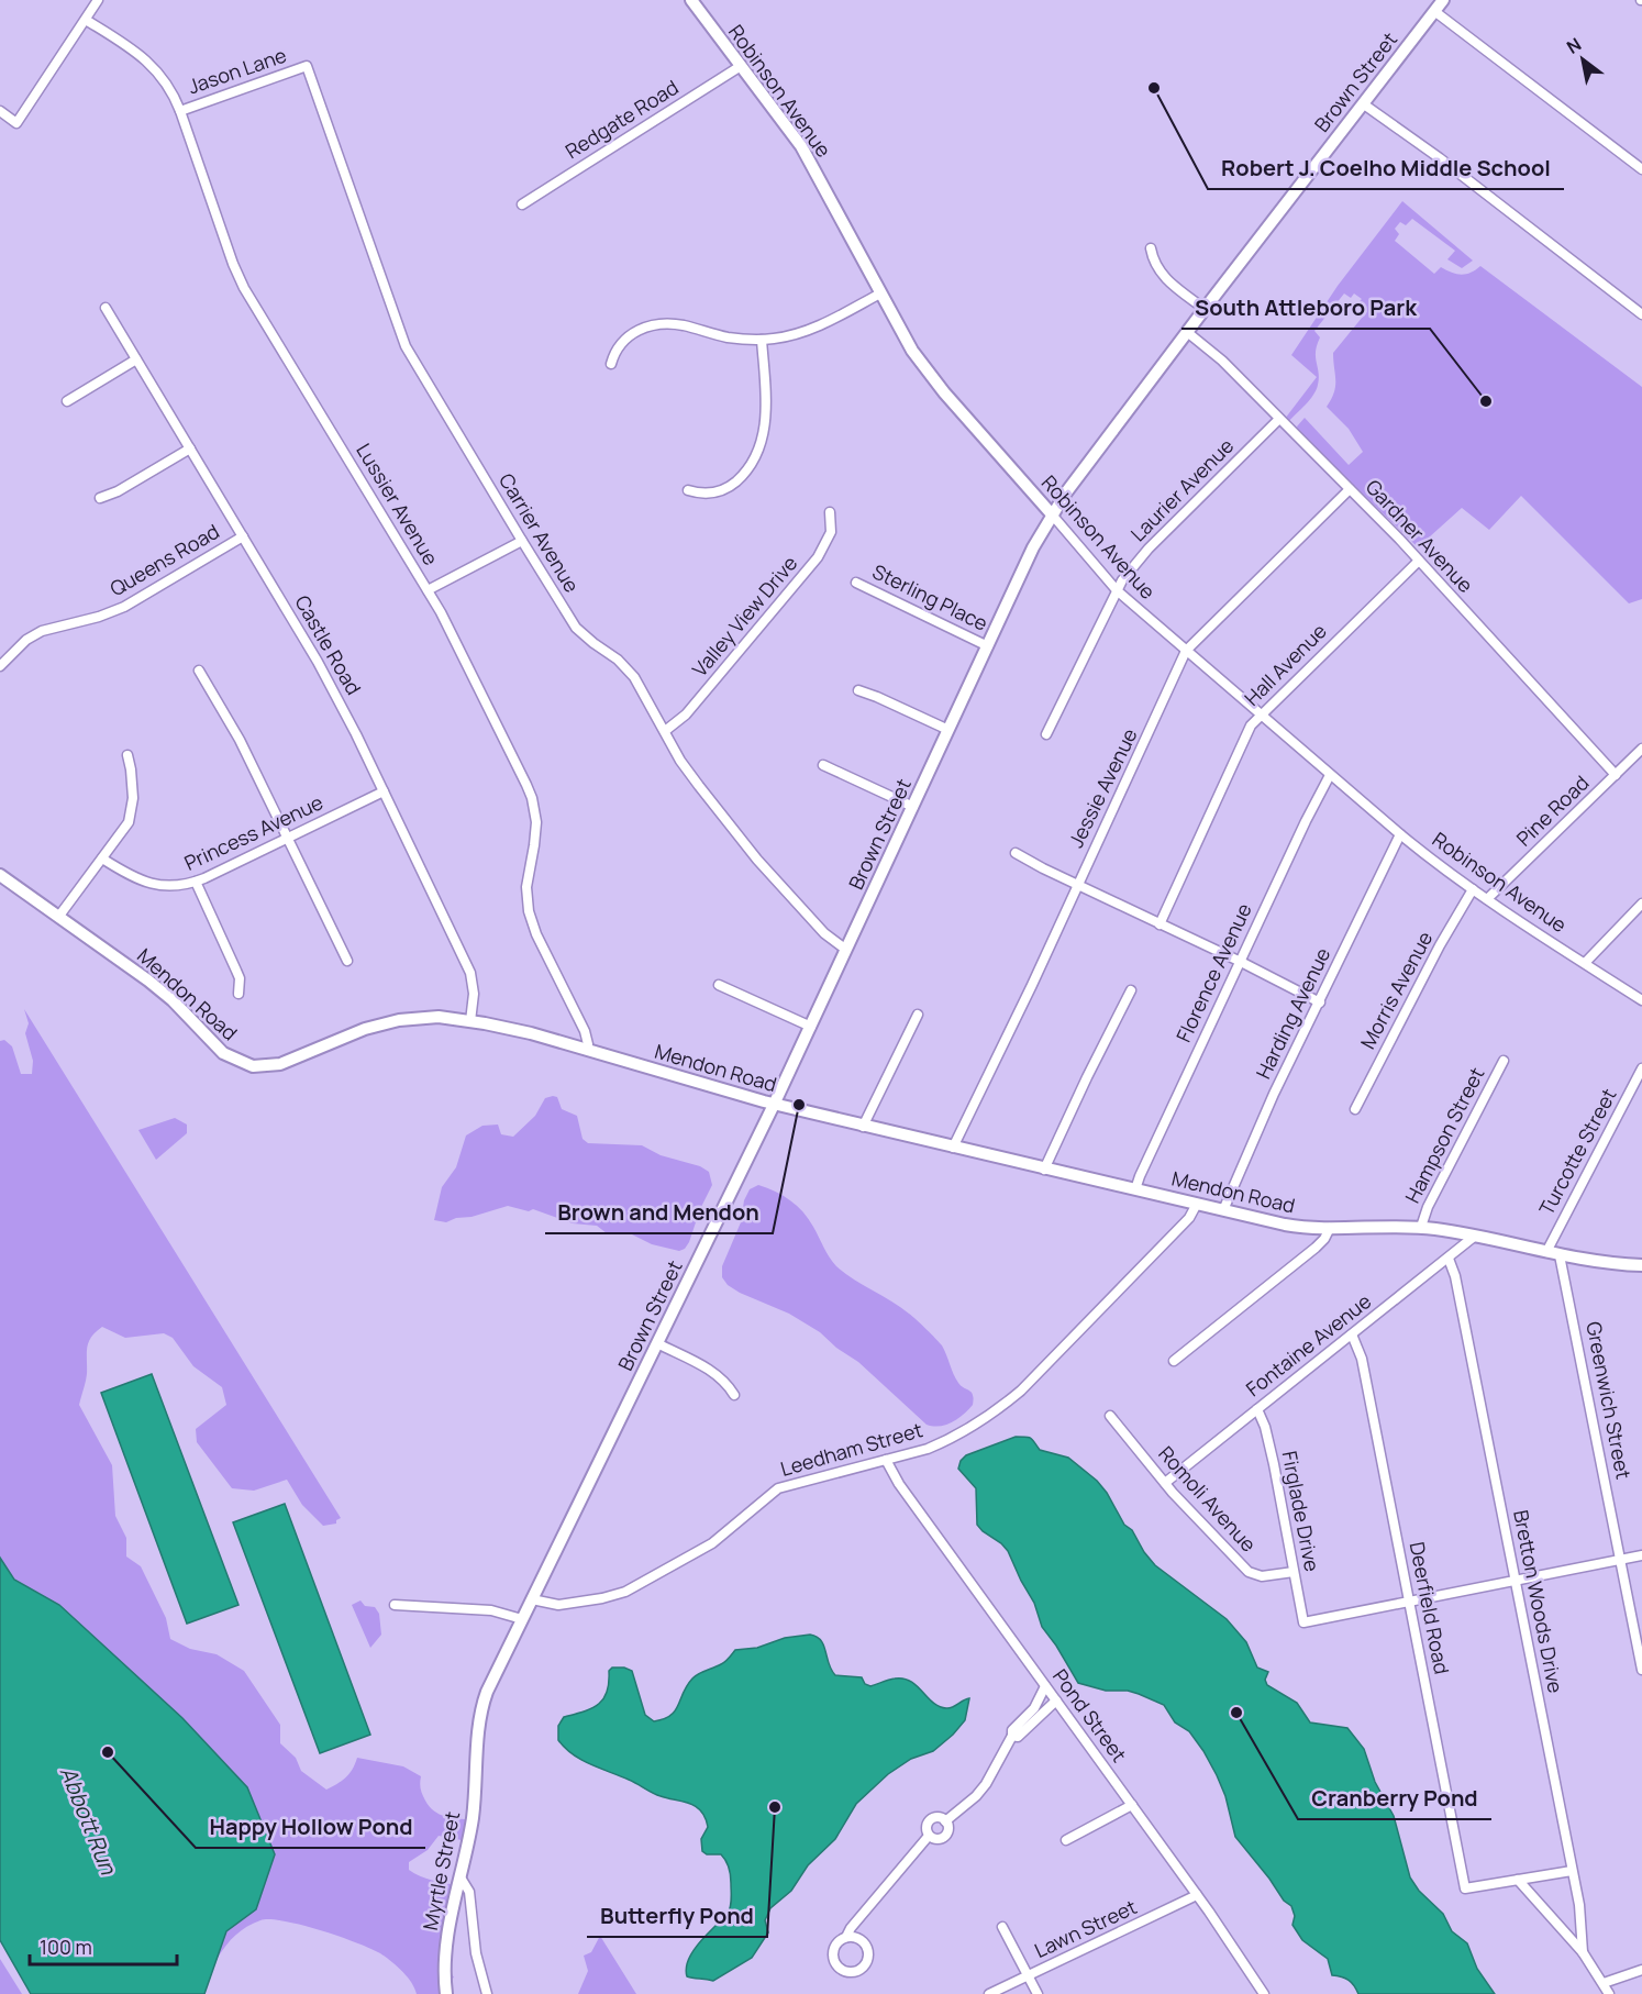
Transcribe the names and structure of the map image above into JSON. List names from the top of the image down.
{
  "streets": {
    "street": [
      "Jason Lane",
      "Brown Street",
      "Robinson Avenue",
      "Redgate Road",
      "Laurier Avenue",
      "Lussier Avenue",
      "Carrier Avenue",
      "Gardner Avenue",
      "Queens Road",
      "Sterling Place",
      "Valley View Drive",
      "Castle Road",
      "Hall Avenue",
      "Jessie Avenue",
      "Pine Road",
      "Princess Avenue",
      "Florence Avenue",
      "Morris Avenue",
      "Mendon Road",
      "Harding Avenue",
      "Hampson Street",
      "Turcotte Street",
      "Fontaine Avenue",
      "Greenwich Street",
      "Leedham Street",
      "Romoli Avenue",
      "Firglade Drive",
      "Bretton Woods Drive",
      "Deerfield Road",
      "Pond Street",
      "Myrtle Street",
      "Lawn Street"
    ]
  },
  "crossings": [
    ["Jason Lane", "Lussier Avenue"],
    ["Jason Lane", "Carrier Avenue"],
    ["Brown Street", "Robinson Avenue"],
    ["Brown Street", "Carrier Avenue"],
    ["Brown Street", "Gardner Avenue"],
    ["Brown Street", "Sterling Place"],
    ["Brown Street", "Mendon Road"],
    ["Brown Street", "Leedham Street"],
    ["Brown Street", "Myrtle Street"],
    ["Robinson Avenue", "Redgate Road"],
    ["Robinson Avenue", "Laurier Avenue"],
    ["Robinson Avenue", "Hall Avenue"],
    ["Robinson Avenue", "Jessie Avenue"],
    ["Robinson Avenue", "Pine Road"],
    ["Robinson Avenue", "Florence Avenue"],
    ["Robinson Avenue", "Morris Avenue"],
    ["Robinson Avenue", "Harding Avenue"],
    ["Laurier Avenue", "Gardner Avenue"],
    ["Lussier Avenue", "Mendon Road"],
    ["Carrier Avenue", "Valley View Drive"],
    ["Gardner Avenue", "Hall Avenue"],
    ["Gardner Avenue", "Jessie Avenue"],
    ["Gardner Avenue", "Pine Road"],
    ["Queens Road", "Castle Road"],
    ["Castle Road", "Princess Avenue"],
    ["Castle Road", "Mendon Road"],
    ["Jessie Avenue", "Mendon Road"],
    ["Florence Avenue", "Mendon Road"],
    ["Mendon Road", "Harding Avenue"],
    ["Mendon Road", "Hampson Street"],
    ["Mendon Road", "Turcotte Street"],
    ["Mendon Road", "Fontaine Avenue"],
    ["Mendon Road", "Greenwich Street"],
    ["Mendon Road", "Leedham Street"],
    ["Fontaine Avenue", "Romoli Avenue"],
    ["Fontaine Avenue", "Firglade Drive"],
    ["Fontaine Avenue", "Bretton Woods Drive"],
    ["Fontaine Avenue", "Deerfield Road"],
    ["Leedham Street", "Pond Street"],
    ["Romoli Avenue", "Firglade Drive"],
    ["Firglade Drive", "Deerfield Road"],
    ["Pond Street", "Lawn Street"]
  ],
  "water": ["Abbott Run"],
  "places": [
    "Robert J. Coelho Middle School",
    "South Attleboro Park",
    "Brown and Mendon",
    "Cranberry Pond",
    "Happy Hollow Pond",
    "Butterfly Pond"
  ],
  "scale_bar": "100 m",
  "north": "top left"
}
